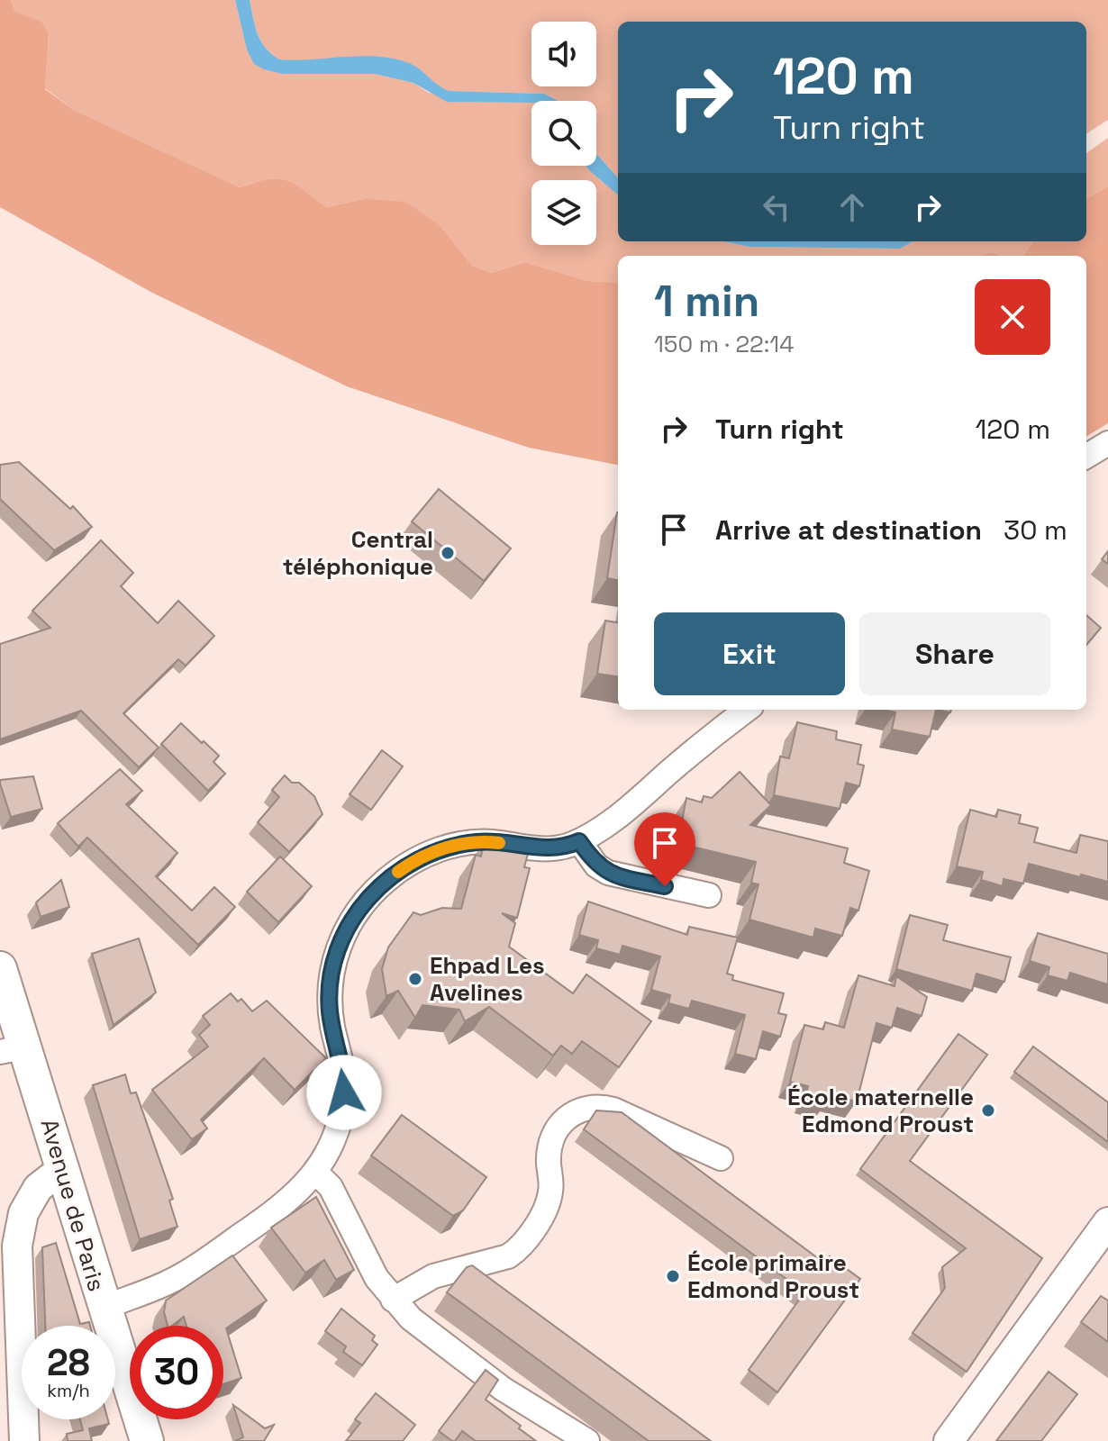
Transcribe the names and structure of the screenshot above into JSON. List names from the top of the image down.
{
  "streets": {
    "main road": ["Avenue de Paris"]
  },
  "places": [
    "Central téléphonique",
    "Ehpad Les Avelines",
    "École maternelle Edmond Proust",
    "École primaire Edmond Proust"
  ],
  "page": {
    "turn": ["120 m", "Turn right"],
    "heading": ["1 min", "150 m · 22:14"],
    "list": [
      {
        "name": "Turn right",
        "value": "120 m"
      },
      {
        "name": "Arrive at destination",
        "value": "30 m"
      }
    ],
    "buttons": ["Exit", "Share"],
    "speed": "28 km/h",
    "limit": "30"
  }
}
